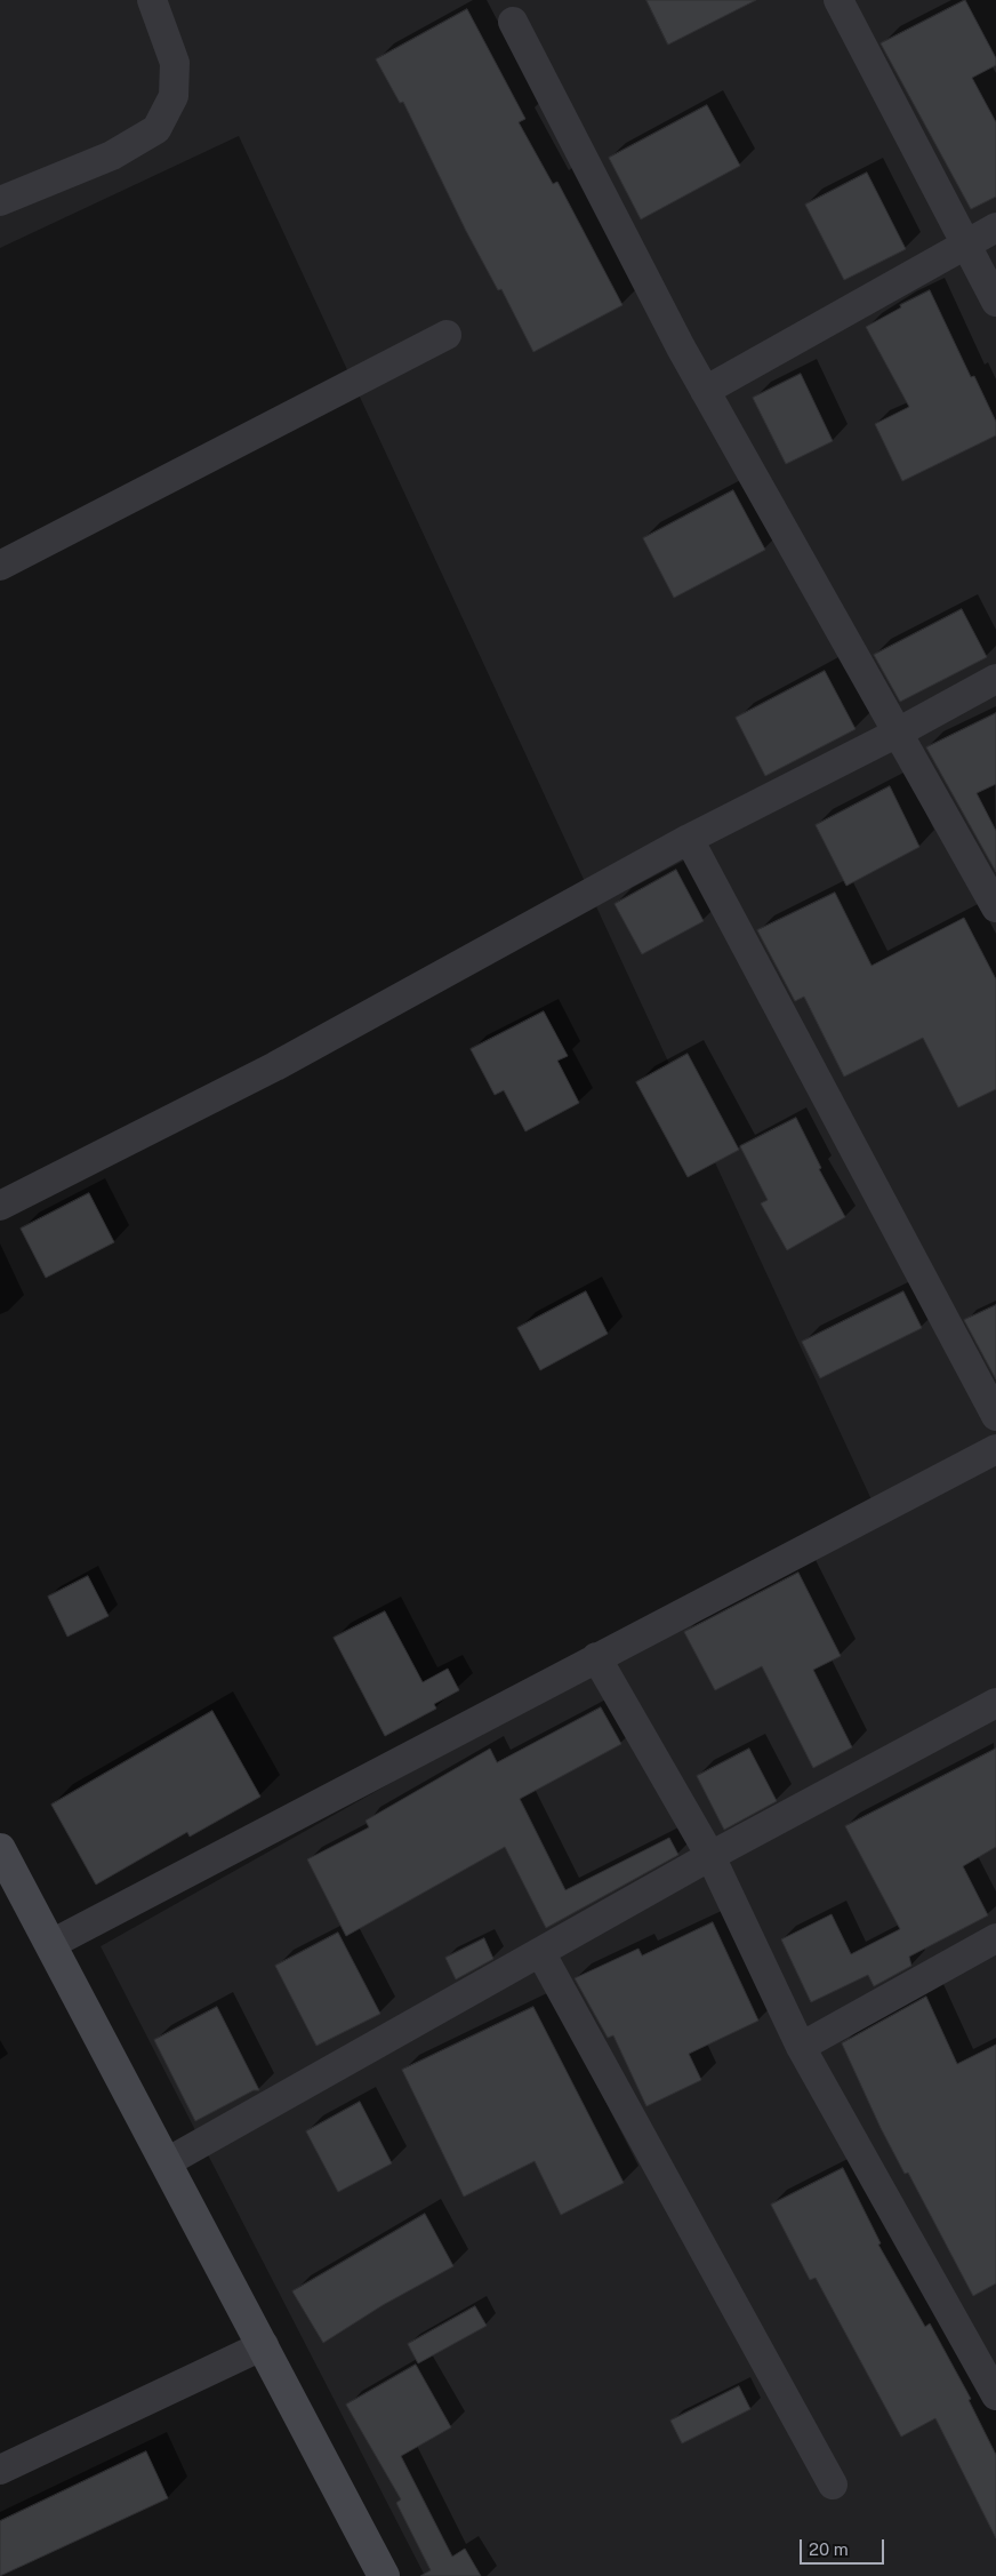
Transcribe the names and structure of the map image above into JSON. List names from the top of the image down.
{
  "scale_bar": "20 m"
}
